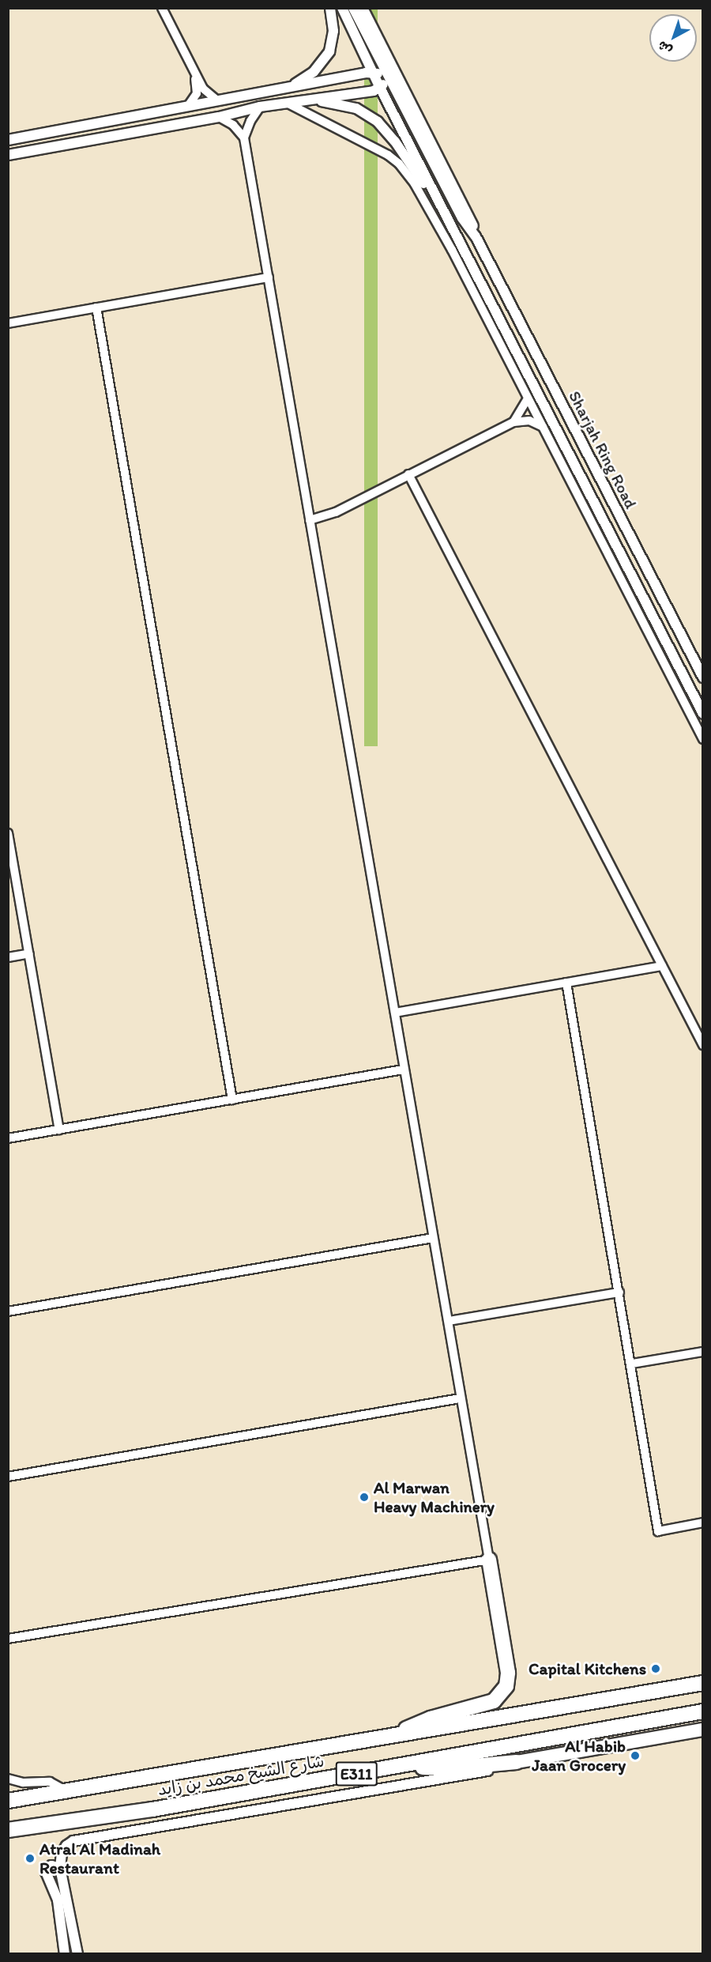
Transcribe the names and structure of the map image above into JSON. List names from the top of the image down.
{
  "streets": {
    "highway": ["E311", "شارع الشيخ محمد بن زايد"],
    "street": ["Sharjah Ring Road"]
  },
  "places": [
    "Al Marwan Heavy Machinery",
    "Capital Kitchens",
    "Al Habib Jaan Grocery",
    "Atral Al Madinah Restaurant"
  ],
  "north": "bottom left"
}
